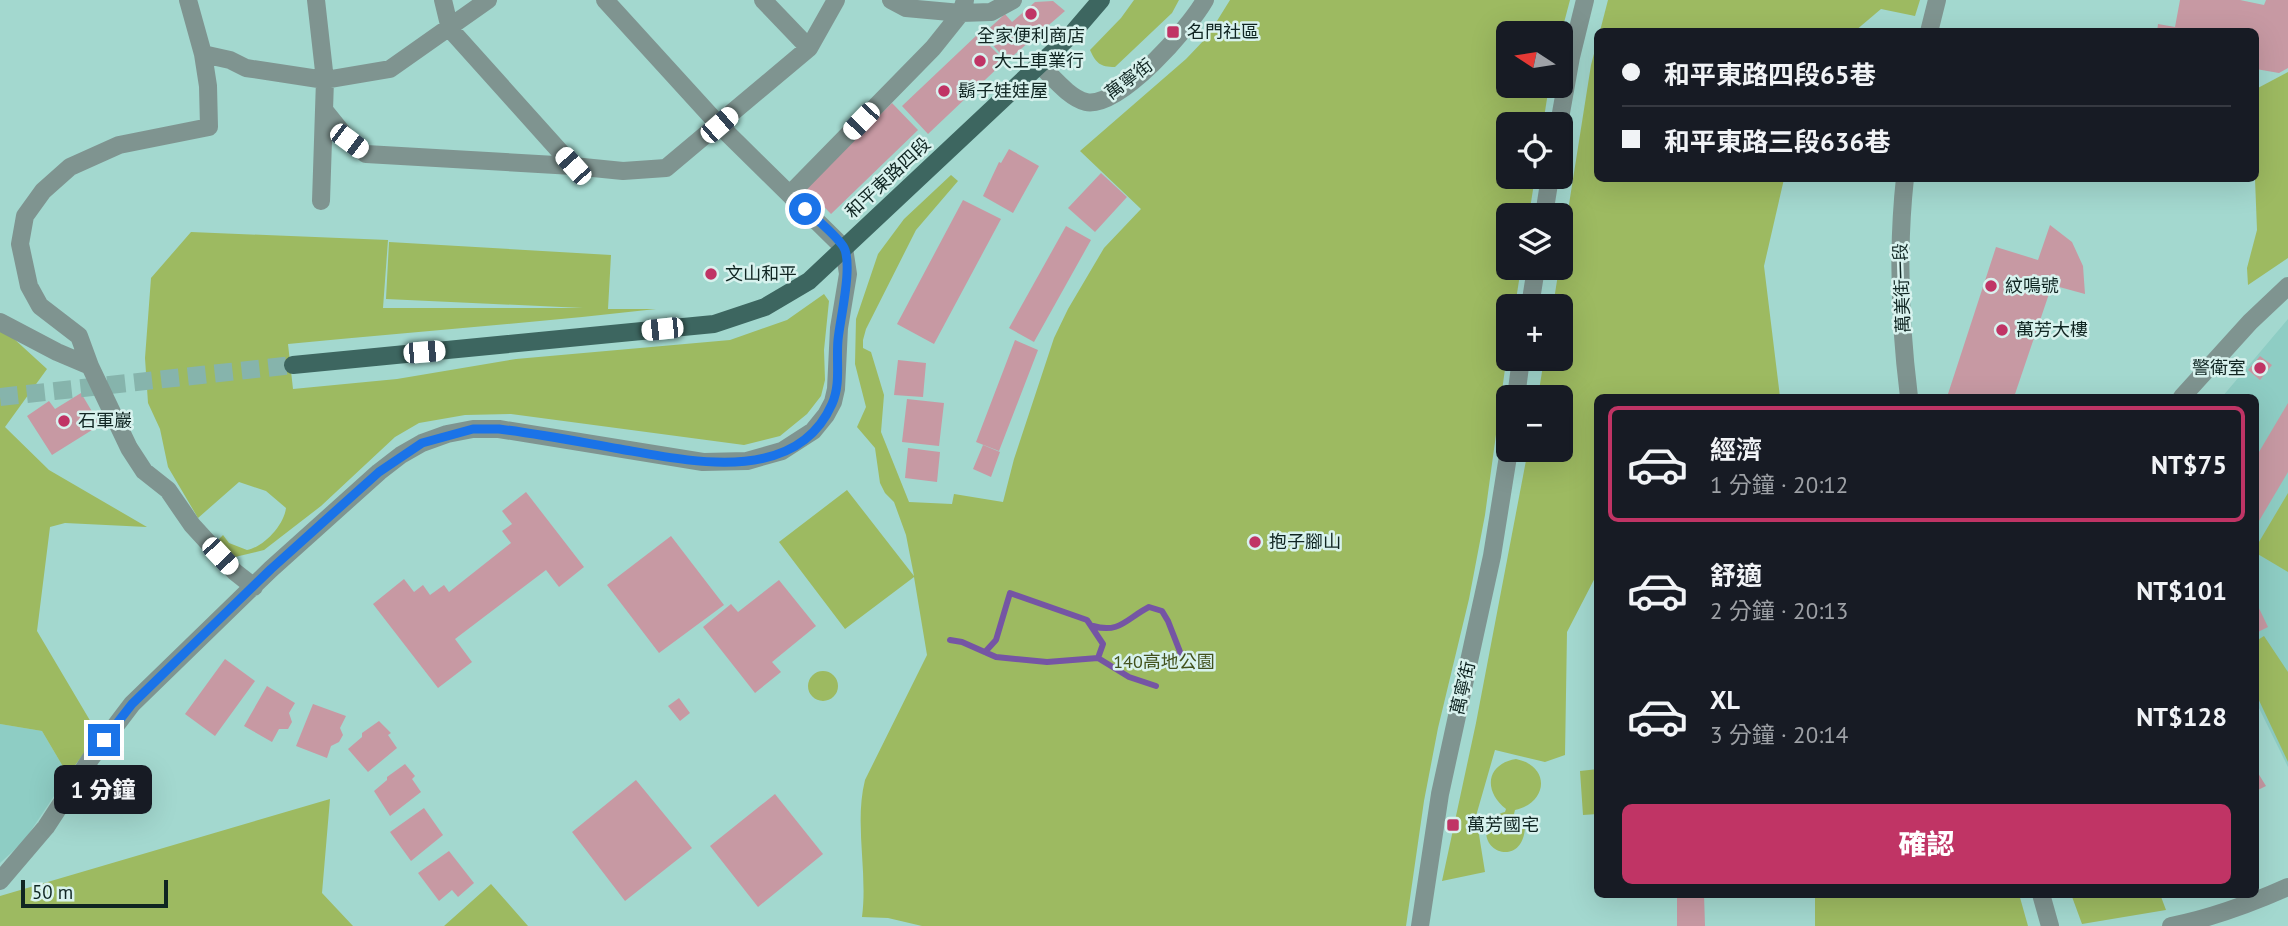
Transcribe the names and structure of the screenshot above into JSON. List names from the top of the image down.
{
  "streets": {
    "main road": ["和平東路四段"],
    "street": ["萬寧街", "萬美街一段"]
  },
  "crossings": [
    ["萬寧街", "和平東路四段"]
  ],
  "parks": ["140高地公園"],
  "places": {
    "other": [
      "全家便利商店",
      "大士車業行",
      "鬍子娃娃屋",
      "文山和平",
      "紋鳴號",
      "萬芳大樓",
      "警衛室",
      "石軍巖",
      "抱子腳山"
    ],
    "transit": ["名門社區", "萬芳國宅"]
  },
  "scale_bar": "50 m",
  "north": "left",
  "page": {
    "map_buttons": ["+", "−"],
    "banner": ["和平東路四段65巷", "和平東路三段636巷"],
    "list": [
      {
        "name": "經濟",
        "note": "1 分鐘 · 20:12",
        "value": "NT$75"
      },
      {
        "name": "舒適",
        "note": "2 分鐘 · 20:13",
        "value": "NT$101"
      },
      {
        "name": "XL",
        "note": "3 分鐘 · 20:14",
        "value": "NT$128"
      }
    ],
    "bubble": "1 分鐘",
    "buttons": "確認",
    "scale": "50 m"
  }
}
